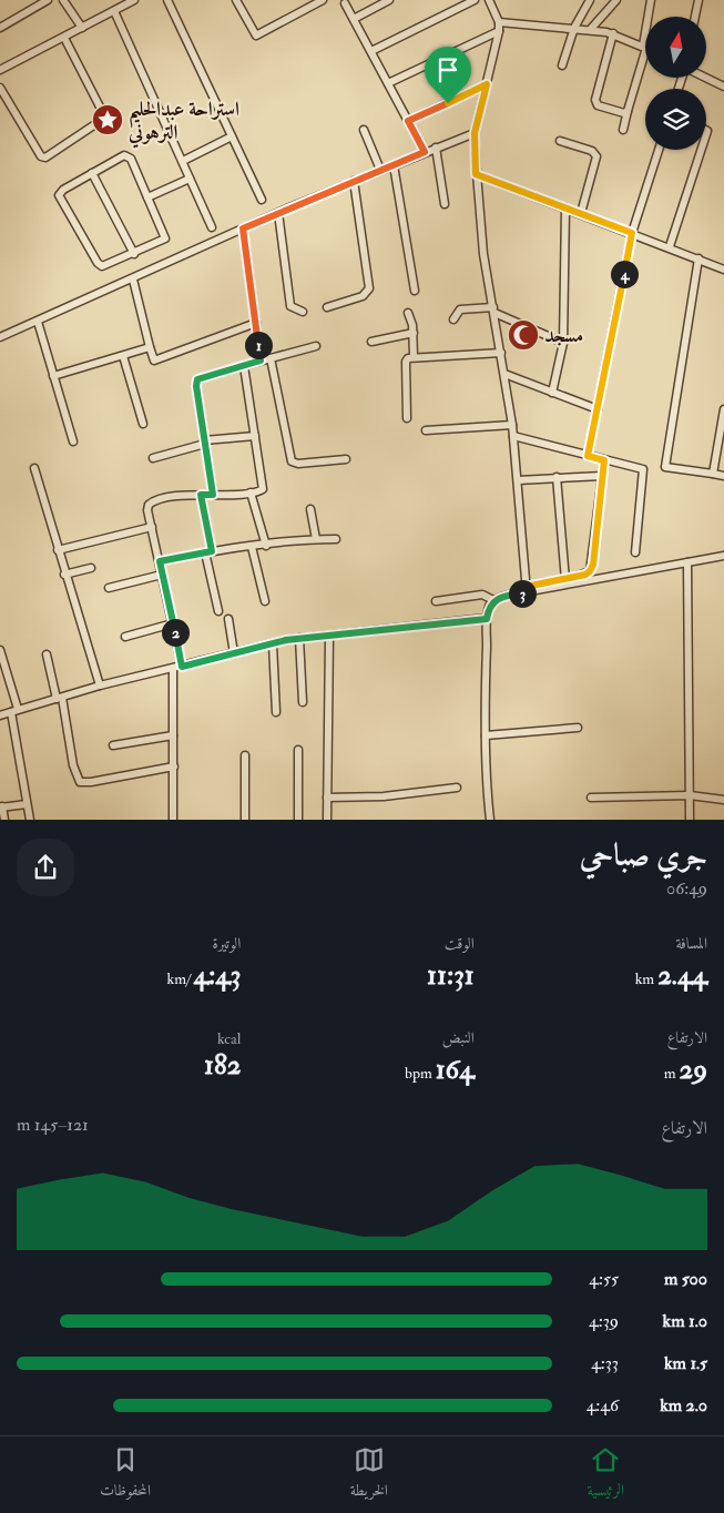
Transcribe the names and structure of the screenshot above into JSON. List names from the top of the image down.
{
  "places": {
    "place": ["استراحة عبدالحليم الترهوني"],
    "mosque": ["مسجد"]
  },
  "north": "top",
  "page": {
    "pins": [
      "4",
      "1",
      "3",
      "2"
    ],
    "heading": ["جري صباحي", "06:49"],
    "stats": [
      ["المسافة", "2.44 km"],
      ["الوقت", "11:31"],
      ["الوتيرة", "4:43 /km"],
      ["الارتفاع", "29 m"],
      ["النبض", "164 bpm"],
      ["kcal", "182"]
    ],
    "chart": ["الارتفاع", "121–145 m"],
    "list": [
      {
        "name": "500 m",
        "note": "4:55"
      },
      {
        "name": "1.0 km",
        "note": "4:39"
      },
      {
        "name": "1.5 km",
        "note": "4:33"
      },
      {
        "name": "2.0 km",
        "note": "4:46"
      }
    ],
    "tabs": ["الرئيسية", "الخريطة", "المحفوظات"]
  }
}
